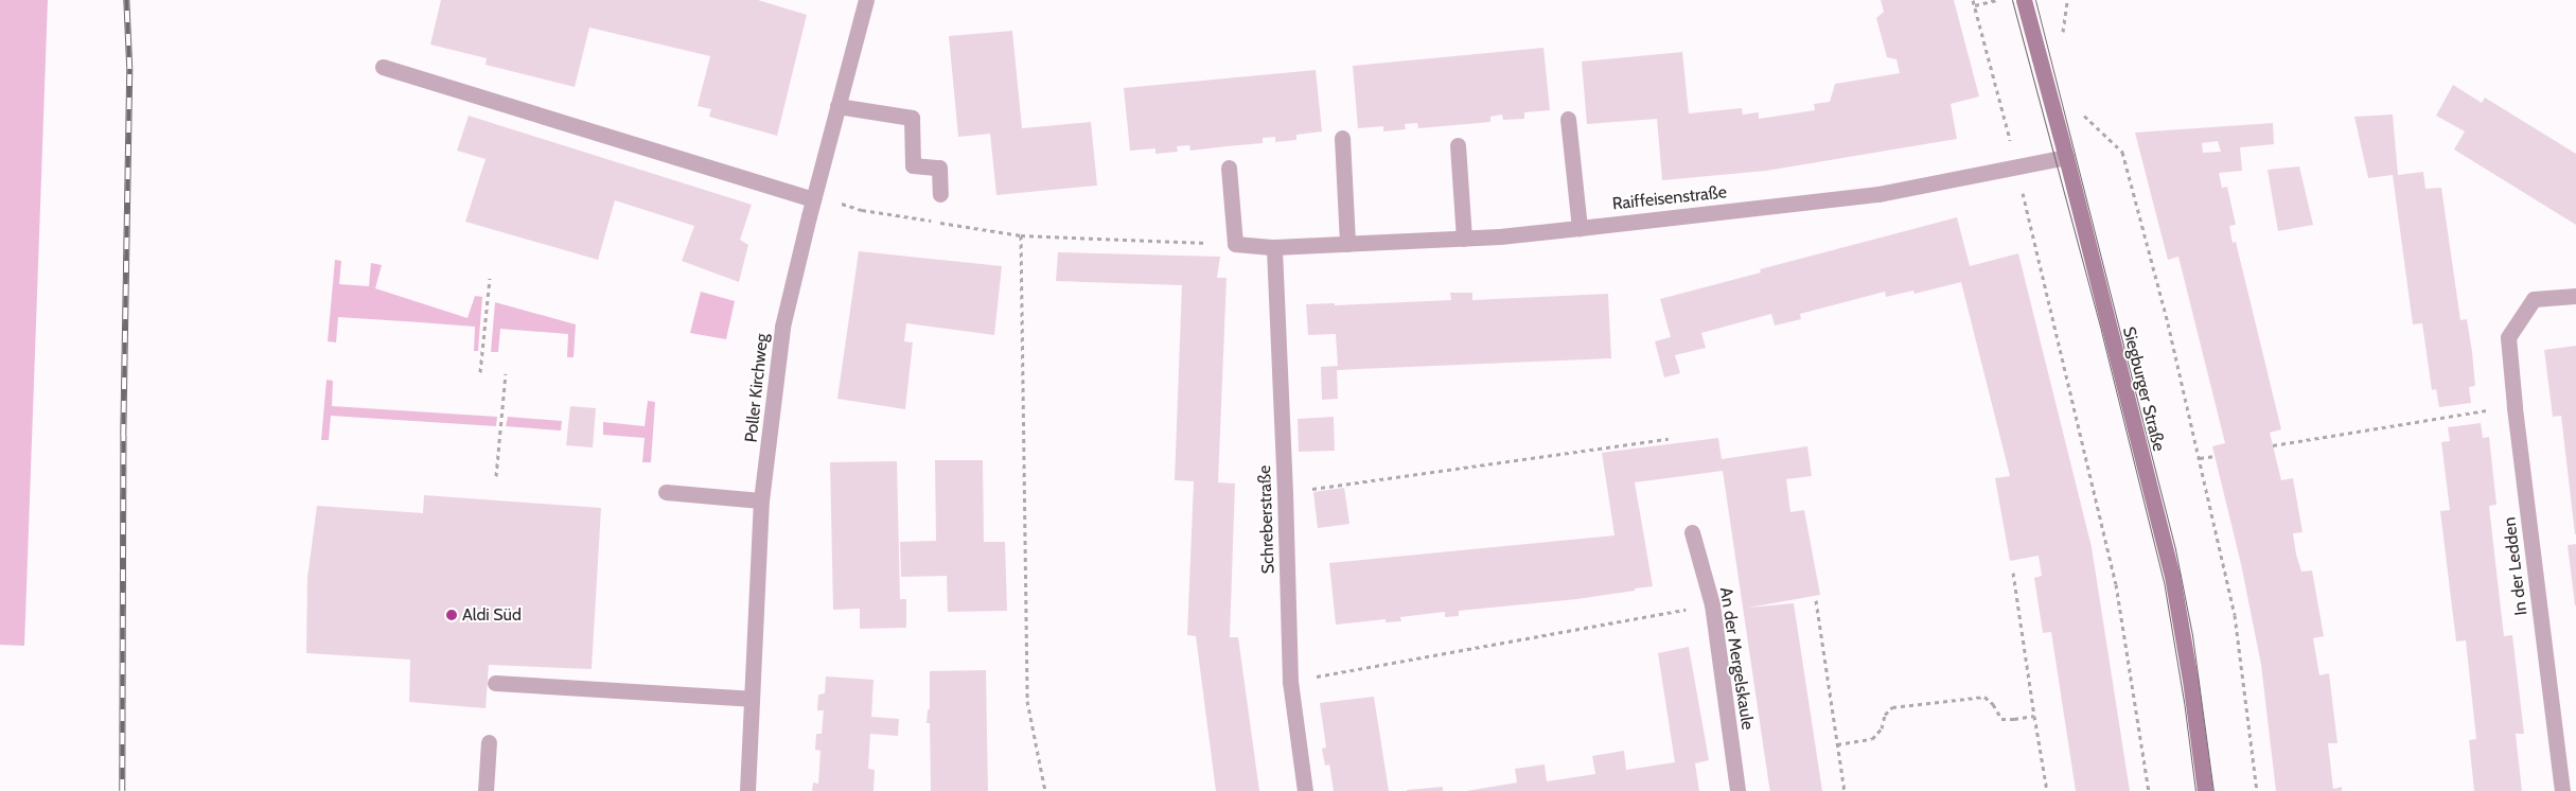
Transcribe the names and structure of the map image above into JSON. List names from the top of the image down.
{
  "streets": {
    "main road": ["Siegburger Straße"],
    "street": [
      "Raiffeisenstraße",
      "Poller Kirchweg",
      "Schreberstraße",
      "In der Ledden",
      "An der Mergelskaule"
    ]
  },
  "crossings": [
    ["Raiffeisenstraße", "Siegburger Straße"],
    ["Raiffeisenstraße", "Schreberstraße"]
  ],
  "places": ["Aldi Süd"]
}
